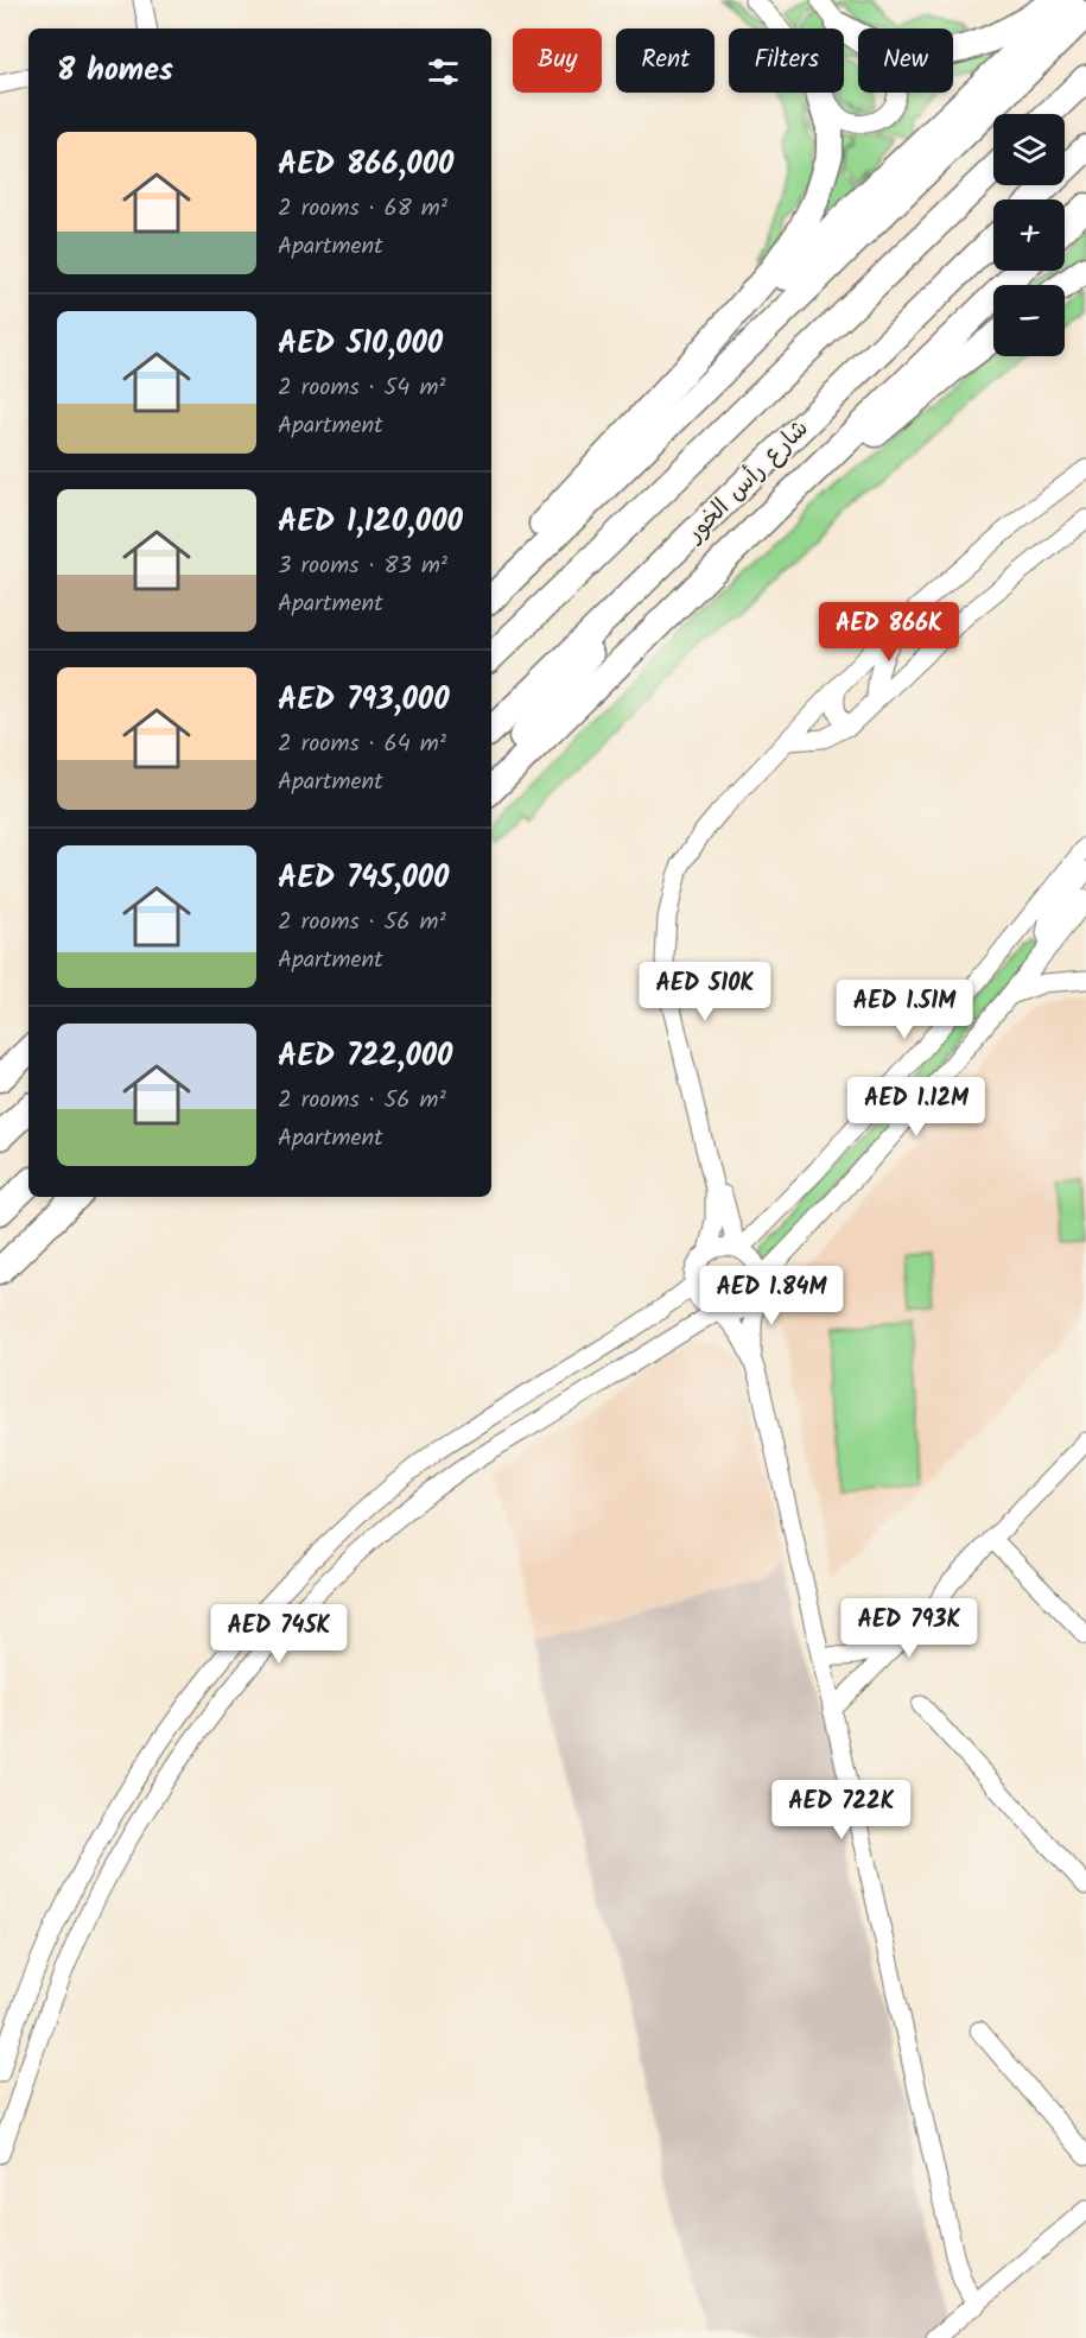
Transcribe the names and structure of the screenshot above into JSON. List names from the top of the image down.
{
  "streets": {
    "highway": ["شارع رأس الخور"]
  },
  "page": {
    "chip": [
      "Buy",
      "Rent",
      "Filters",
      "New"
    ],
    "heading": "8 homes",
    "map_buttons": ["+", "−"],
    "list": [
      {
        "name": "AED 866,000",
        "note": "2 rooms · 68 m² · Apartment"
      },
      {
        "name": "AED 510,000",
        "note": "2 rooms · 54 m² · Apartment"
      },
      {
        "name": "AED 1,120,000",
        "note": "3 rooms · 83 m² · Apartment"
      },
      {
        "name": "AED 793,000",
        "note": "2 rooms · 64 m² · Apartment"
      },
      {
        "name": "AED 745,000",
        "note": "2 rooms · 56 m² · Apartment"
      },
      {
        "name": "AED 722,000",
        "note": "2 rooms · 56 m² · Apartment"
      }
    ],
    "price": [
      "AED 866K",
      "AED 510K",
      "AED 1.51M",
      "AED 1.12M",
      "AED 1.84M",
      "AED 793K",
      "AED 745K",
      "AED 722K"
    ]
  }
}
